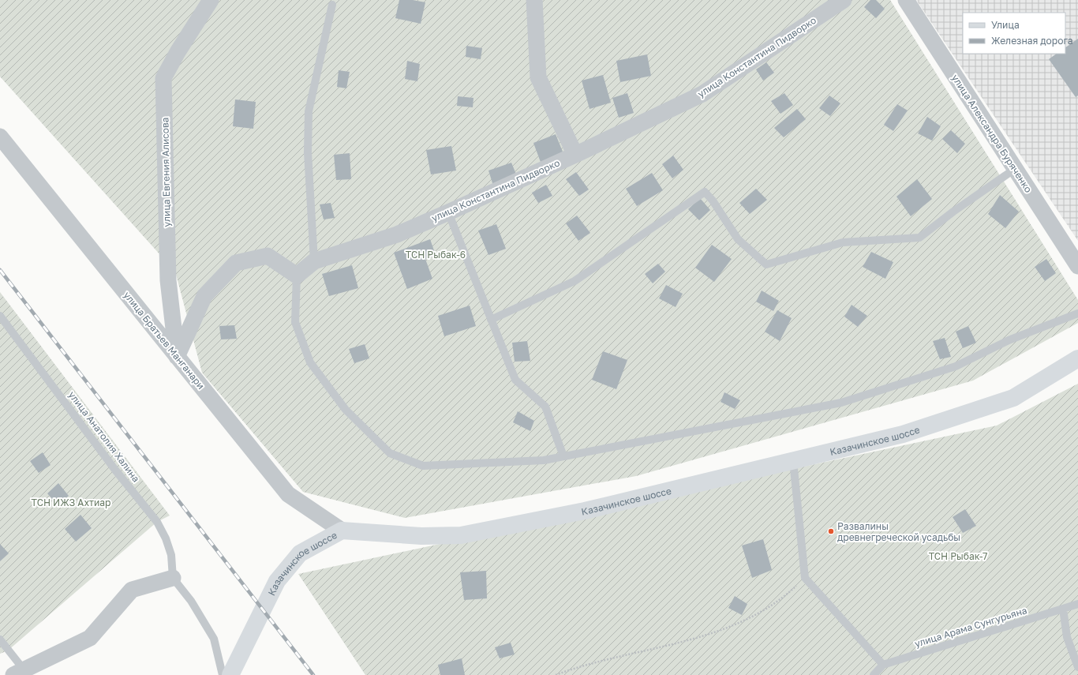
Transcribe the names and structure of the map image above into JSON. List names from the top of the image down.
{
  "streets": {
    "main road": ["Казачинское шоссе"],
    "street": [
      "улица Константина Пидворко",
      "улица Александра Буряченко",
      "улица Евгения Алисова",
      "улица Братьев Манганари"
    ],
    "lane": ["улица Анатолия Халина", "улица Арама Сунгурьяна"]
  },
  "crossings": [
    ["улица Евгения Алисова", "улица Братьев Манганари"],
    ["улица Братьев Манганари", "Казачинское шоссе"]
  ],
  "parks": ["ТСН Рыбак-6", "ТСН ИЖЗ Ахтиар", "ТСН Рыбак-7"],
  "places": ["Развалины древнегреческой усадьбы"],
  "legend": ["Улица", "Железная дорога"]
}
